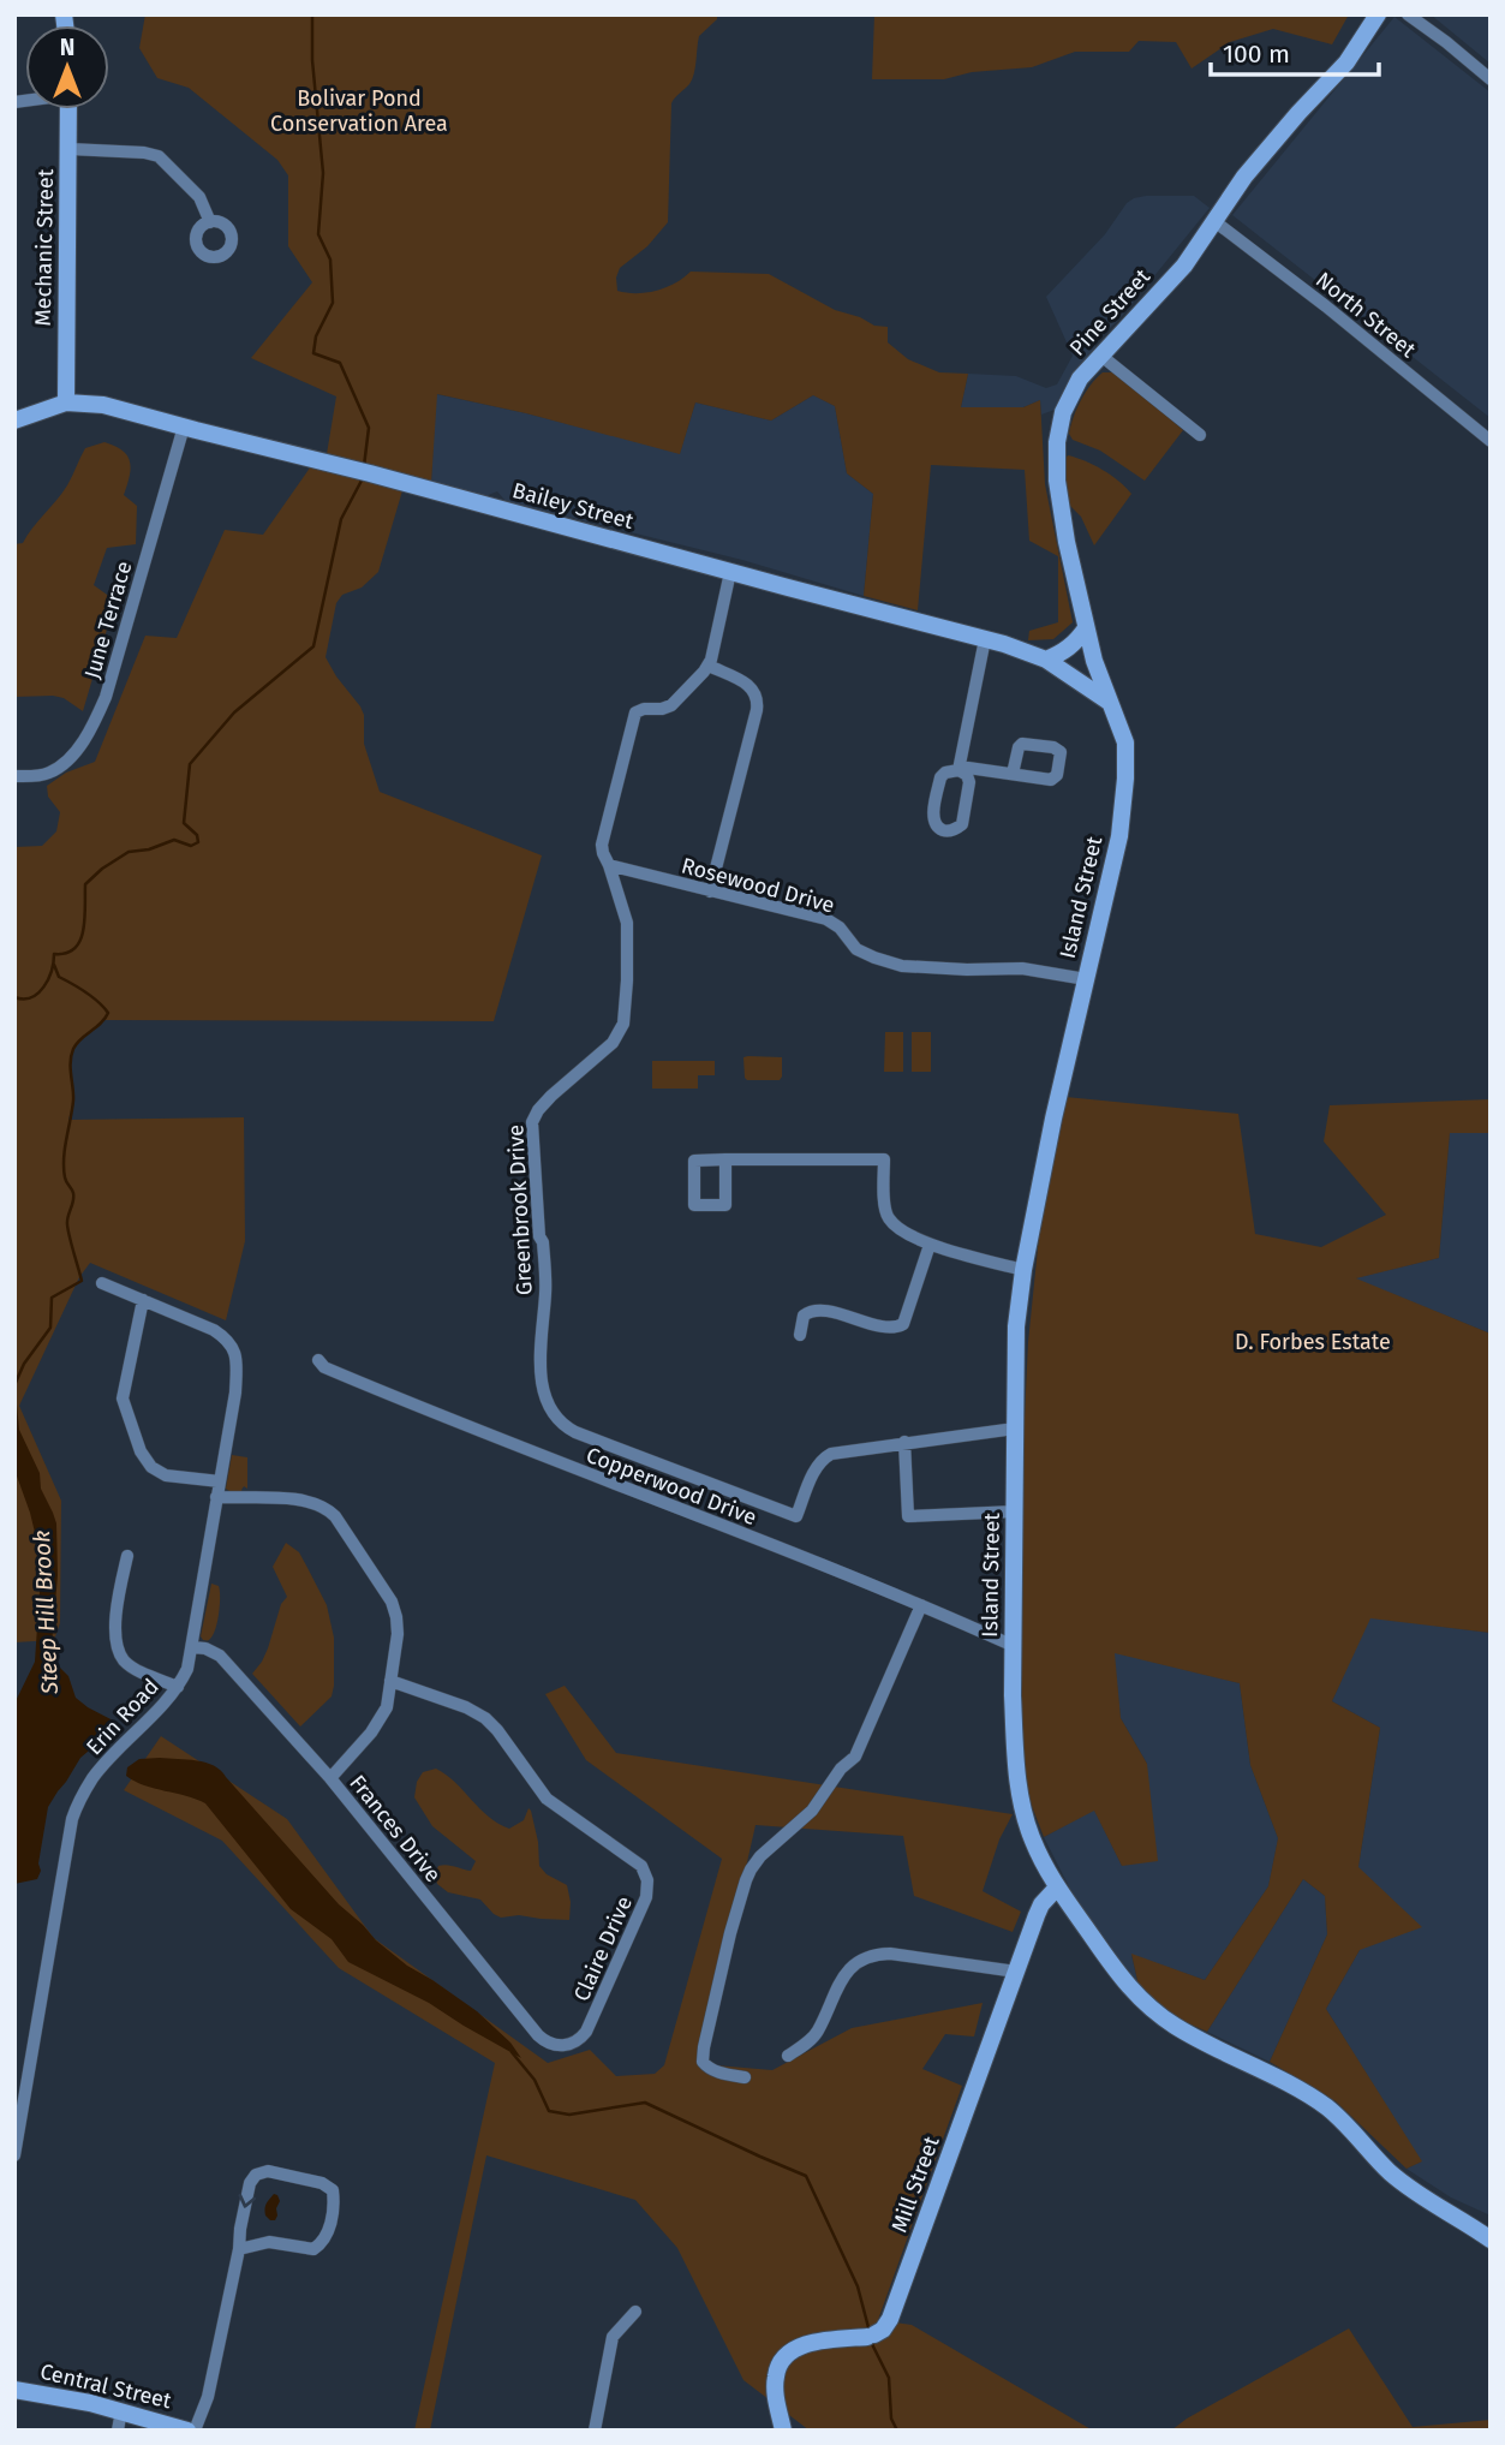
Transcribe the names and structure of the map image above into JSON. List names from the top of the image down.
{
  "streets": {
    "street": [
      "Mechanic Street",
      "Pine Street",
      "North Street",
      "Bailey Street",
      "June Terrace",
      "Rosewood Drive",
      "Island Street",
      "Greenbrook Drive",
      "Copperwood Drive",
      "Erin Road",
      "Frances Drive",
      "Claire Drive",
      "Mill Street",
      "Central Street"
    ]
  },
  "crossings": [
    ["Mechanic Street", "Bailey Street"],
    ["Pine Street", "North Street"],
    ["Pine Street", "Bailey Street"],
    ["Pine Street", "Island Street"],
    ["Bailey Street", "June Terrace"],
    ["Bailey Street", "Island Street"],
    ["Bailey Street", "Greenbrook Drive"],
    ["Rosewood Drive", "Island Street"],
    ["Rosewood Drive", "Greenbrook Drive"],
    ["Island Street", "Greenbrook Drive"],
    ["Island Street", "Copperwood Drive"],
    ["Island Street", "Mill Street"],
    ["Erin Road", "Frances Drive"],
    ["Frances Drive", "Claire Drive"]
  ],
  "water": ["Steep Hill Brook"],
  "parks": ["Bolivar Pond Conservation Area", "D. Forbes Estate"],
  "scale_bar": "100 m",
  "north": "top"
}
